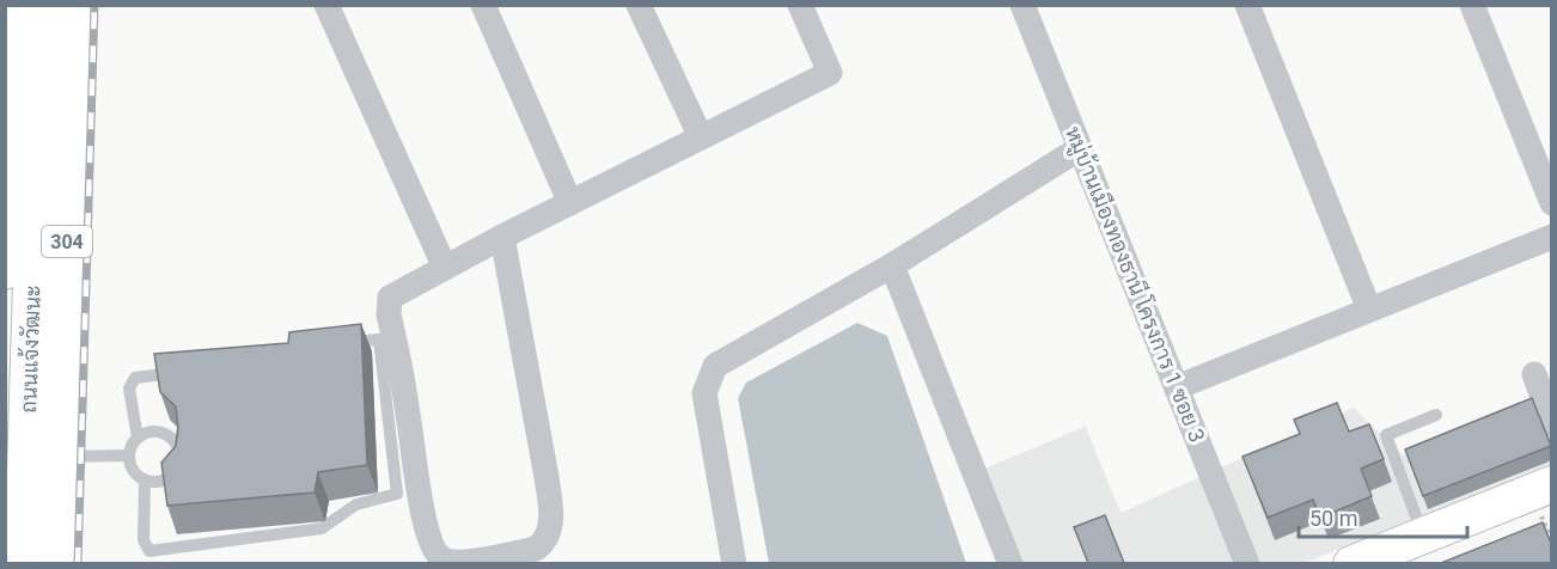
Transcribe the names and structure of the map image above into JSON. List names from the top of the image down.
{
  "streets": {
    "main road": ["304", "ถนนแจ้งวัฒนะ"],
    "street": ["หมู่บ้านเมืองทองธานี โครงการ 1 ซอย 3"]
  },
  "scale_bar": "50 m"
}
